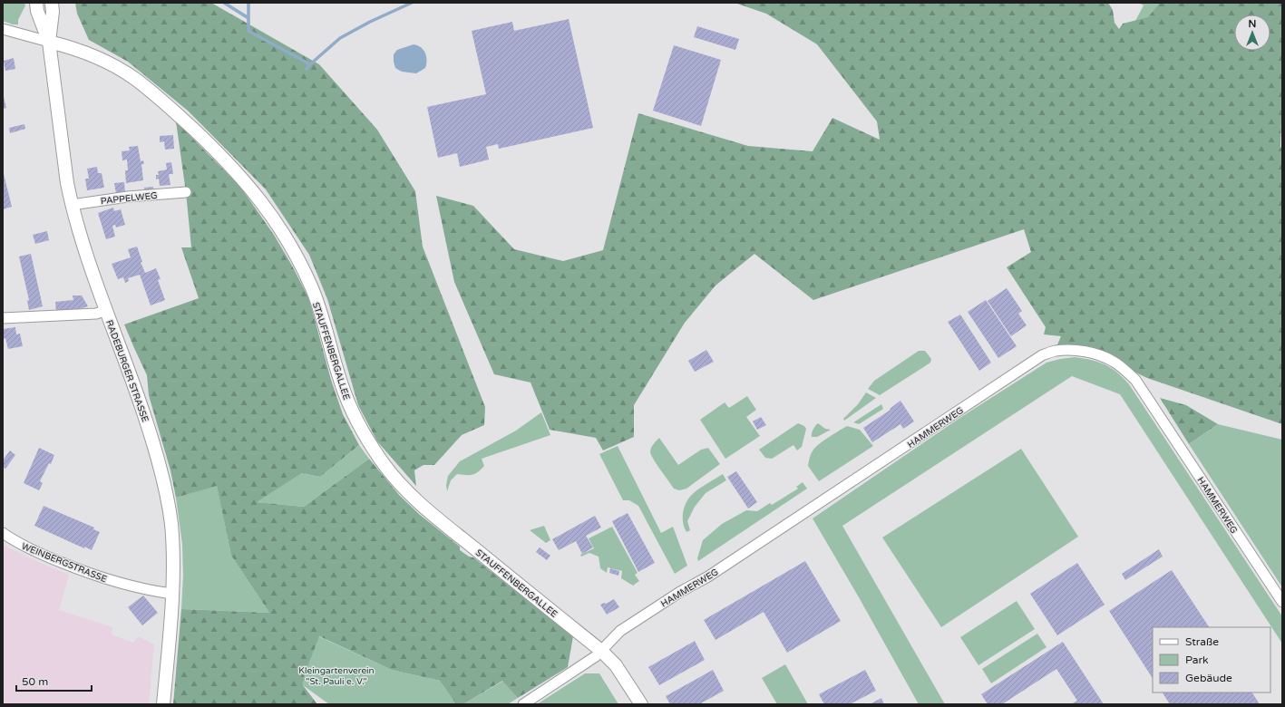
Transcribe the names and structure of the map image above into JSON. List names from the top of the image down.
{
  "streets": {
    "main road": ["STAUFFENBERGALLEE", "RADEBURGER STRASSE"],
    "street": ["PAPPELWEG", "HAMMERWEG", "WEINBERGSTRASSE"]
  },
  "crossings": [
    ["PAPPELWEG", "RADEBURGER STRASSE"],
    ["STAUFFENBERGALLEE", "RADEBURGER STRASSE"],
    ["STAUFFENBERGALLEE", "HAMMERWEG"],
    ["RADEBURGER STRASSE", "WEINBERGSTRASSE"]
  ],
  "parks": ["Kleingartenverein \"St. Pauli e. V.\""],
  "legend": ["Straße", "Park", "Gebäude"],
  "scale_bar": "50 m",
  "north": "top"
}
